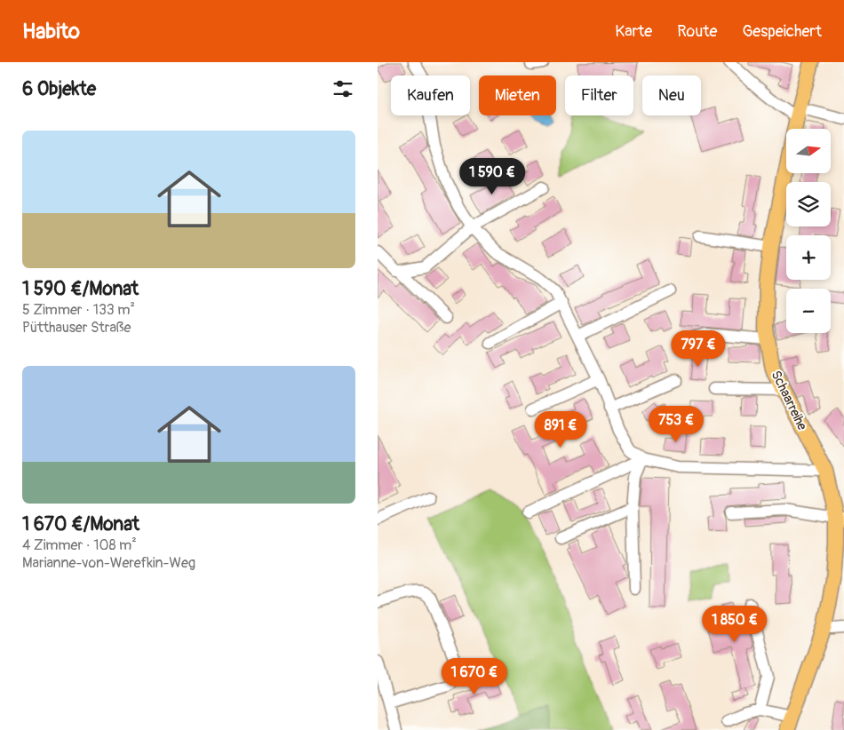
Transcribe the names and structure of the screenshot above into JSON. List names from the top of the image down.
{
  "streets": {
    "main road": ["Schaarreihe"]
  },
  "north": "right",
  "page": {
    "header": "Habito",
    "nav": ["Karte", "Route", "Gespeichert"],
    "heading": "6 Objekte",
    "chip": [
      "Kaufen",
      "Mieten",
      "Filter",
      "Neu"
    ],
    "list": [
      {
        "name": "1 590 €/Monat",
        "note": "5 Zimmer · 133 m² · Pütthauser Straße"
      },
      {
        "name": "1 670 €/Monat",
        "note": "4 Zimmer · 108 m² · Marianne-von-Werefkin-Weg"
      }
    ],
    "map_buttons": ["+", "−"],
    "price": [
      "1 590 €",
      "797 €",
      "753 €",
      "891 €",
      "1 850 €",
      "1 670 €"
    ]
  }
}
